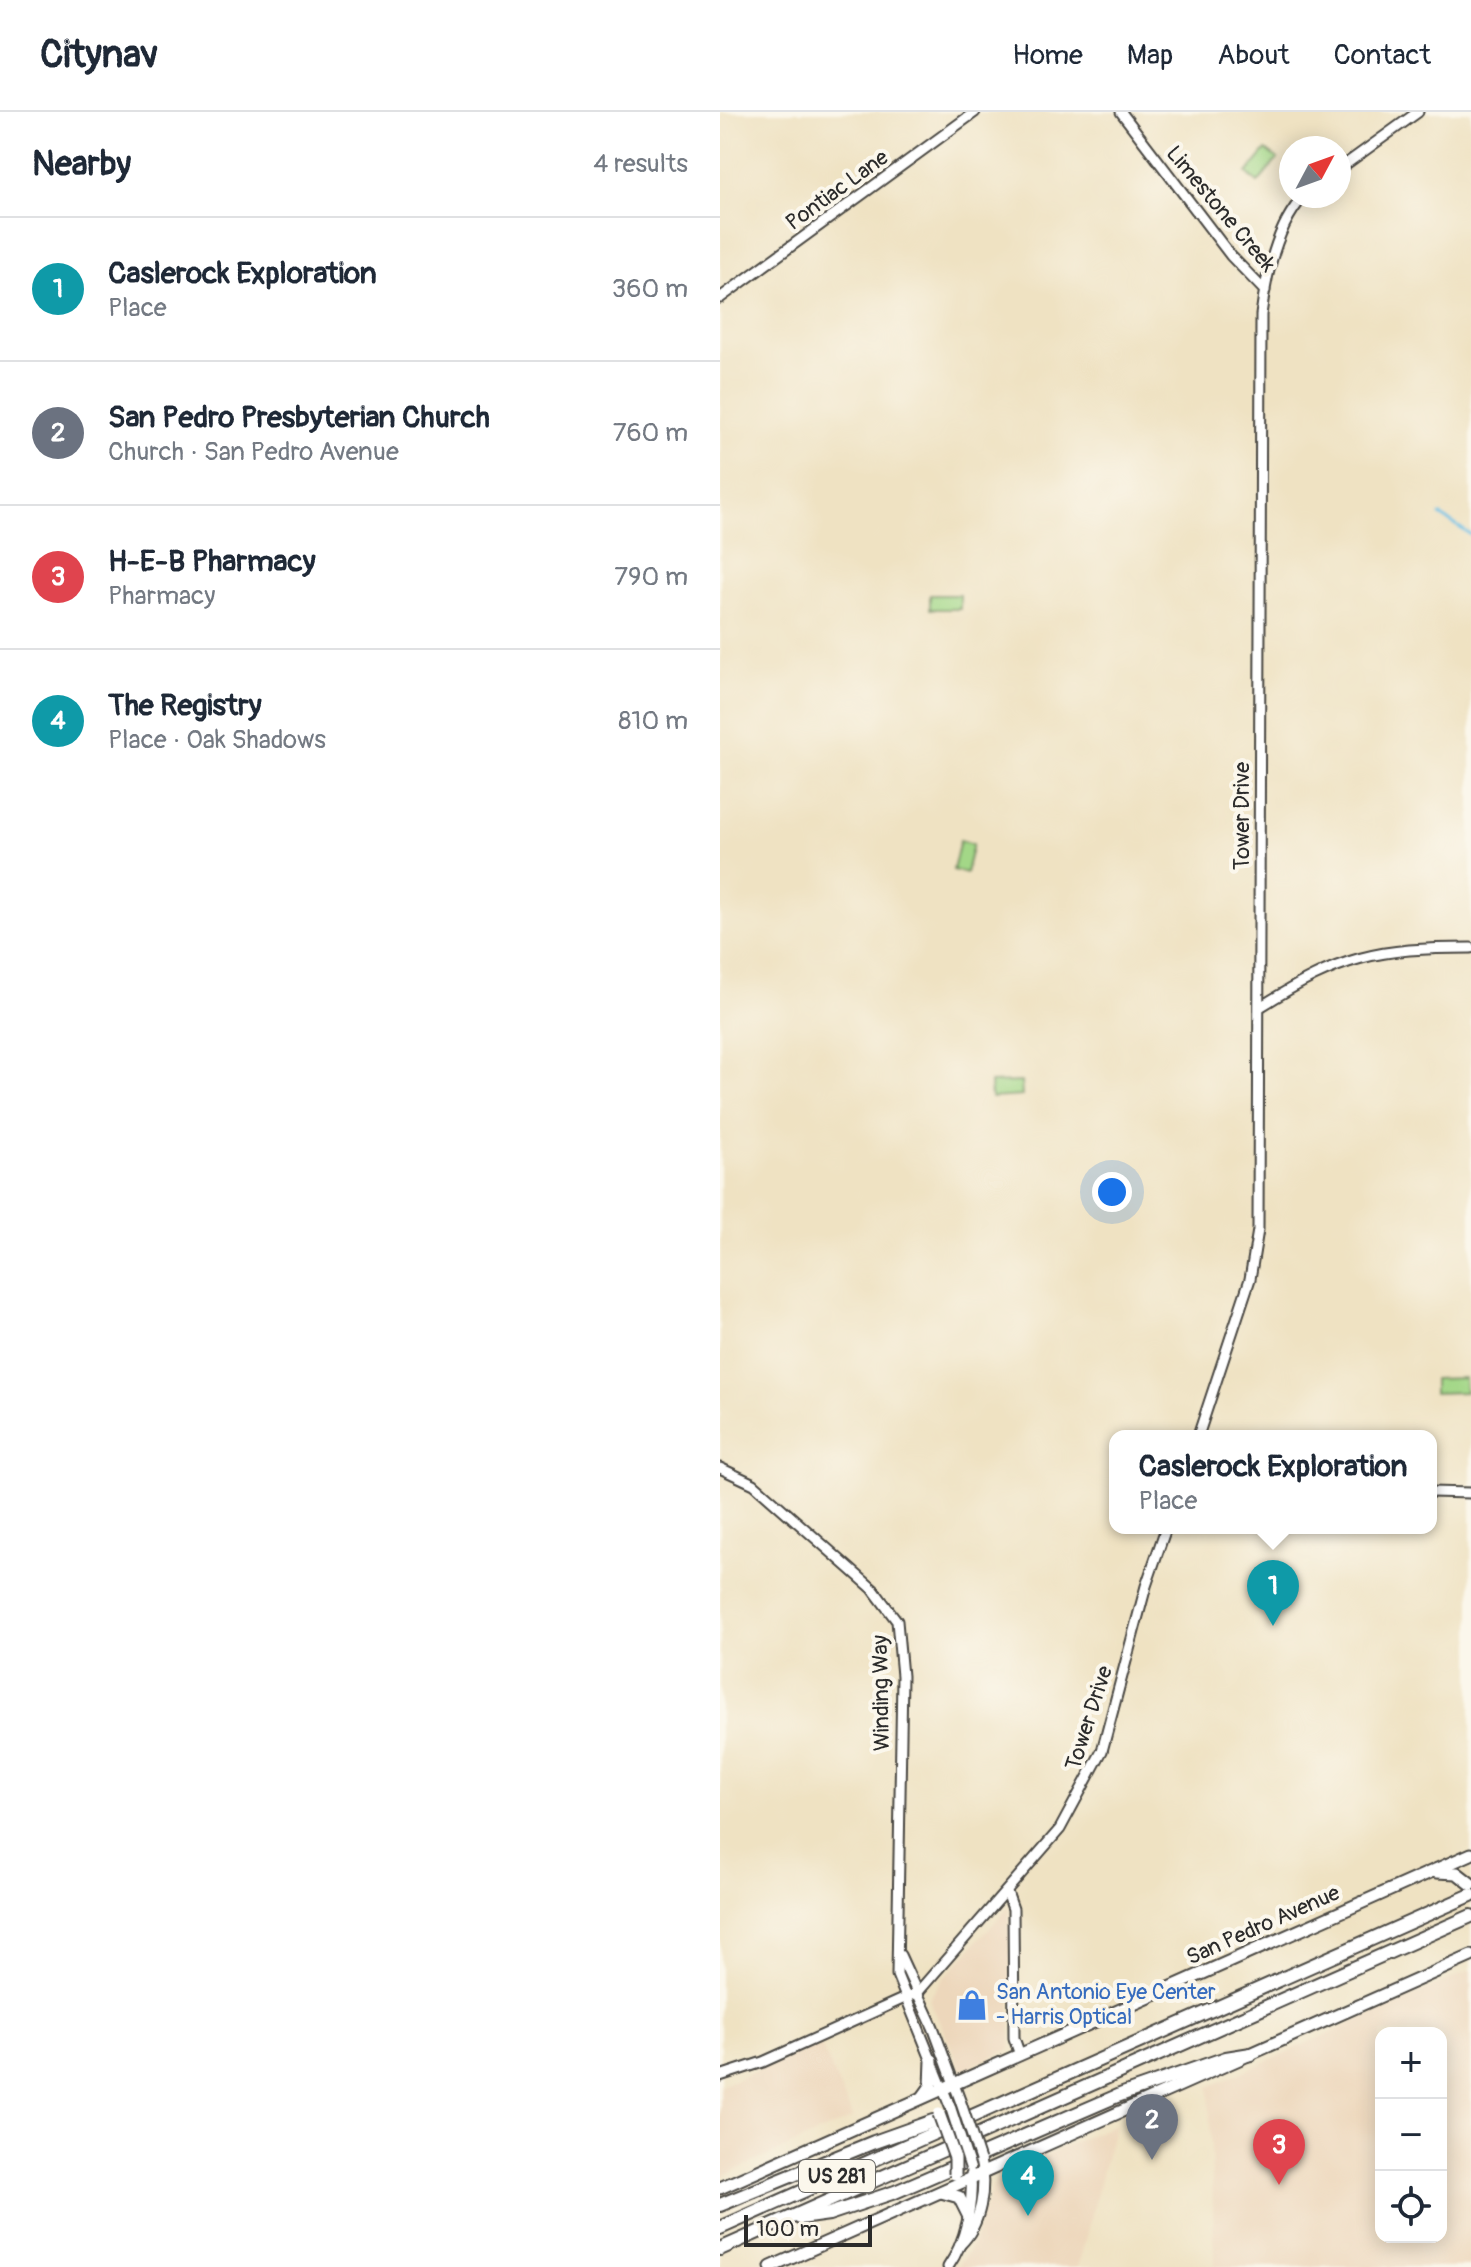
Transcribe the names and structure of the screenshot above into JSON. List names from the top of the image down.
{
  "streets": {
    "highway": ["US 281"],
    "main road": ["San Pedro Avenue"],
    "street": [
      "Pontiac Lane",
      "Limestone Creek",
      "Tower Drive",
      "Winding Way"
    ]
  },
  "crossings": [
    ["Limestone Creek", "Tower Drive"],
    ["Tower Drive", "Winding Way"],
    ["Winding Way", "San Pedro Avenue"]
  ],
  "places": {
    "shop": ["San Antonio Eye Center - Harris Optical"]
  },
  "scale_bar": "100 m",
  "north": "top right",
  "page": {
    "header": "Citynav",
    "nav": [
      "Home",
      "Map",
      "About",
      "Contact"
    ],
    "heading": ["Nearby", "4 results"],
    "list": [
      {
        "mark": "1",
        "name": "Caslerock Exploration",
        "note": "Place",
        "value": "360 m"
      },
      {
        "mark": "2",
        "name": "San Pedro Presbyterian Church",
        "note": "Church · San Pedro Avenue",
        "value": "760 m"
      },
      {
        "mark": "3",
        "name": "H-E-B Pharmacy",
        "note": "Pharmacy",
        "value": "790 m"
      },
      {
        "mark": "4",
        "name": "The Registry",
        "note": "Place · Oak Shadows",
        "value": "810 m"
      }
    ],
    "popup": ["Caslerock Exploration", "Place"],
    "pins": [
      "1",
      "2",
      "3",
      "4"
    ],
    "map_buttons": ["+", "−"],
    "scale": "100 m"
  }
}
